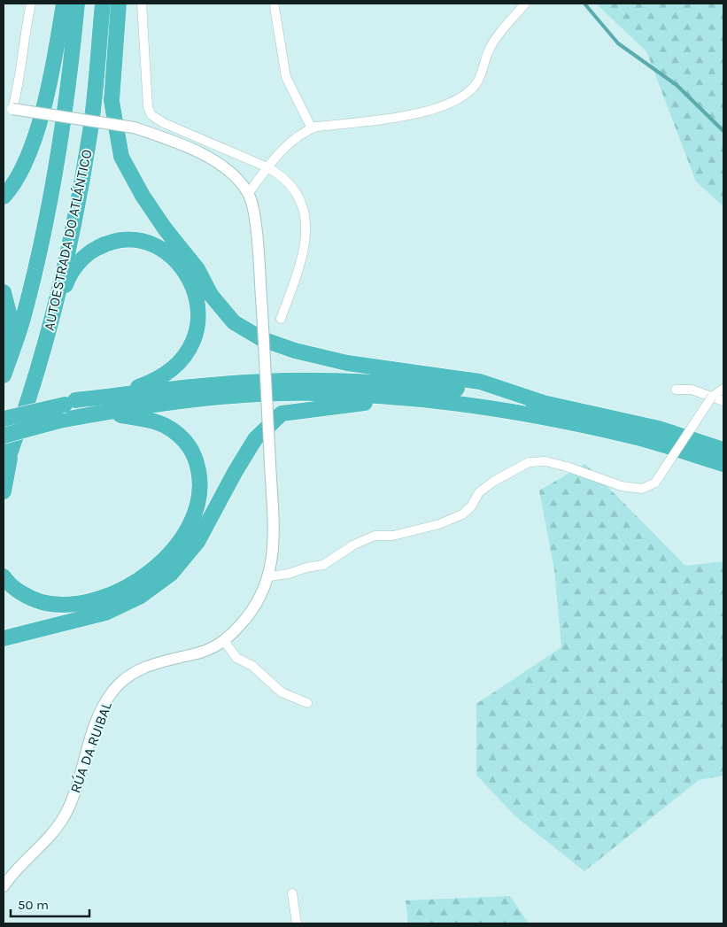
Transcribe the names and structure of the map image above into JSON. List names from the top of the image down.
{
  "streets": {
    "highway": ["AUTOESTRADA DO ATLÁNTICO"],
    "street": ["RÚA DA RUIBAL"]
  },
  "scale_bar": "50 m"
}
